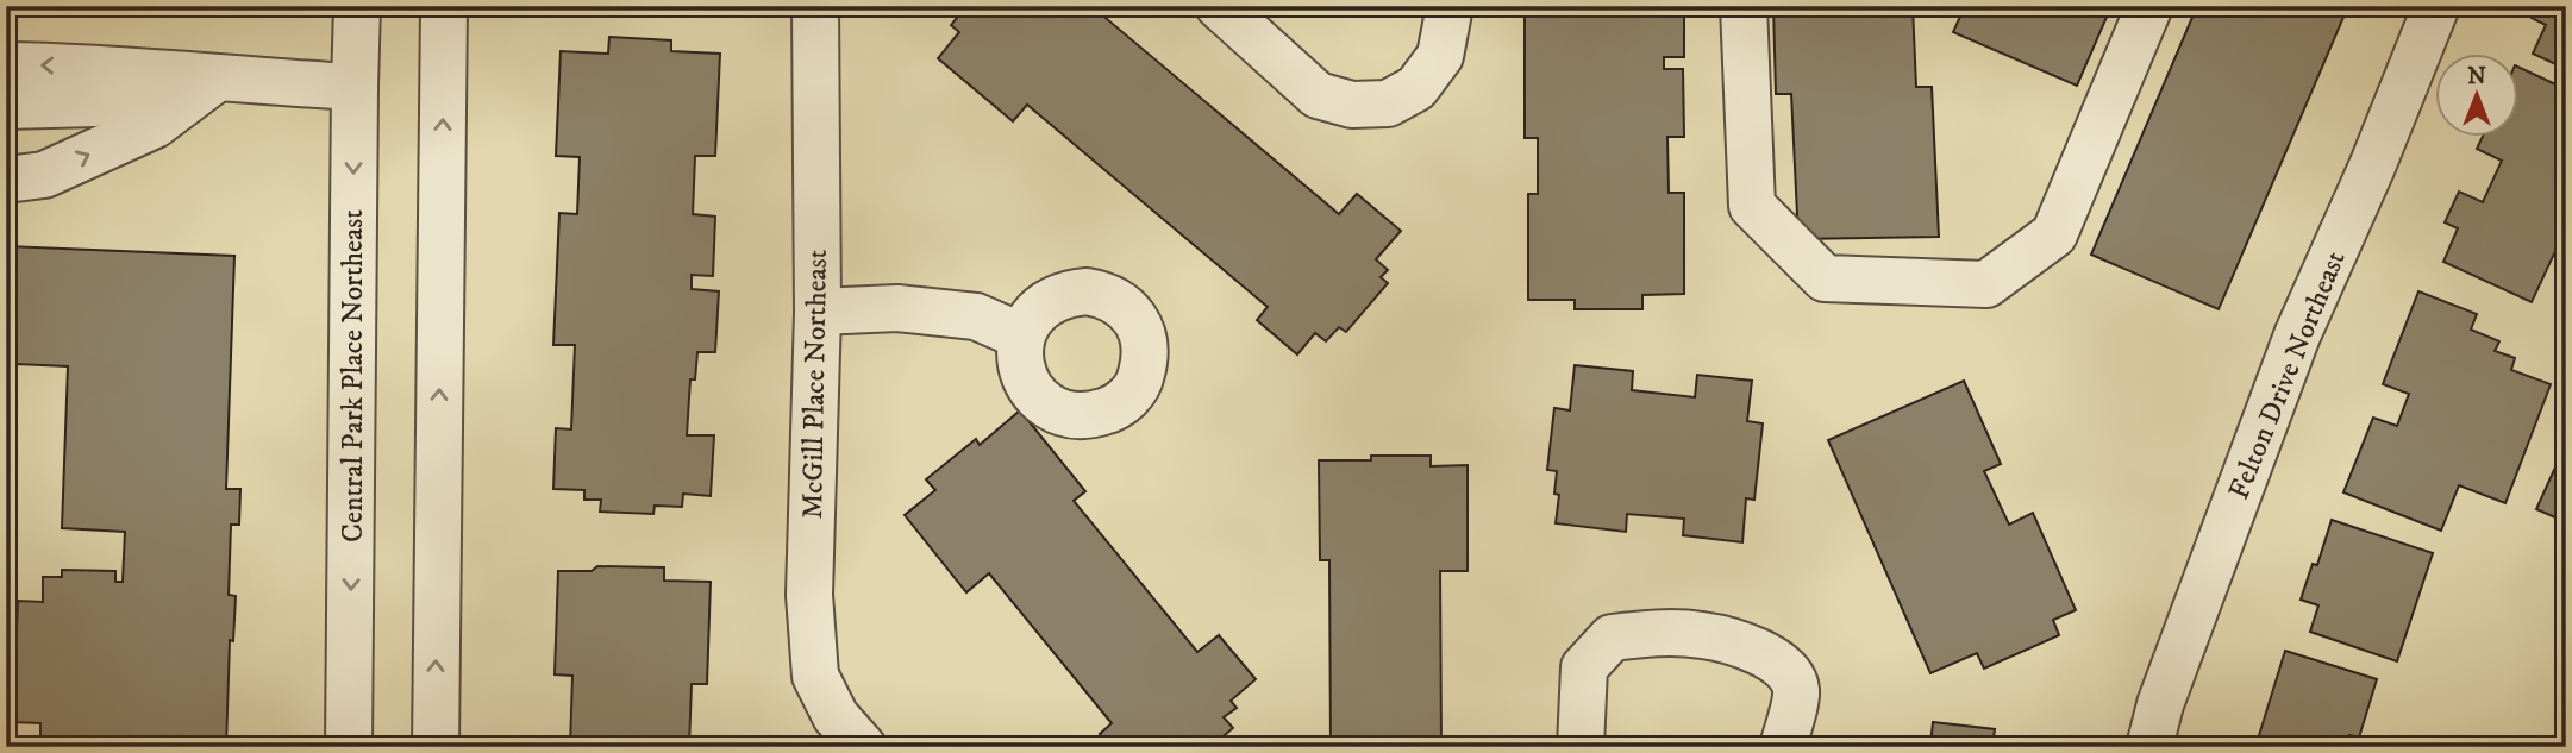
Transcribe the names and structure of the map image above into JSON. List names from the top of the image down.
{
  "streets": {
    "street": ["Felton Drive Northeast", "Central Park Place Northeast", "McGill Place Northeast"]
  },
  "north": "top"
}
